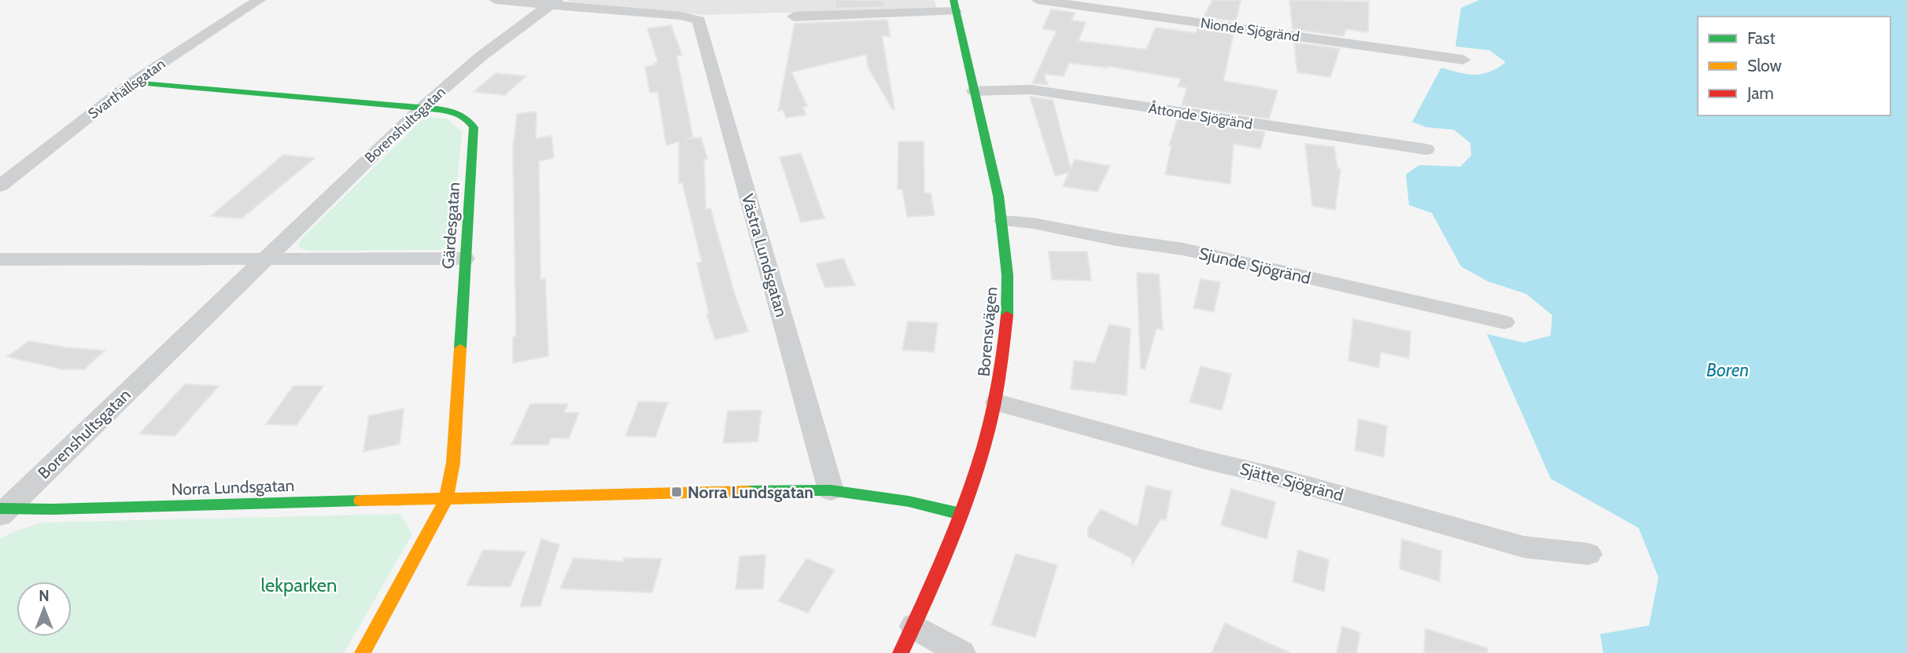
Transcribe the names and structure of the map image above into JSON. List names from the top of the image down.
{
  "streets": {
    "street": [
      "Nionde Sjögränd",
      "Svarthällsgatan",
      "Åttonde Sjögränd",
      "Borenshultsgatan",
      "Gärdesgatan",
      "Västra Lundsgatan",
      "Sjunde Sjögränd",
      "Borensvägen",
      "Sjätte Sjögränd",
      "Norra Lundsgatan"
    ]
  },
  "crossings": [
    ["Svarthällsgatan", "Gärdesgatan"],
    ["Åttonde Sjögränd", "Borensvägen"],
    ["Borenshultsgatan", "Gärdesgatan"],
    ["Borenshultsgatan", "Västra Lundsgatan"],
    ["Borenshultsgatan", "Norra Lundsgatan"],
    ["Gärdesgatan", "Norra Lundsgatan"],
    ["Västra Lundsgatan", "Norra Lundsgatan"],
    ["Sjunde Sjögränd", "Borensvägen"],
    ["Borensvägen", "Sjätte Sjögränd"],
    ["Borensvägen", "Norra Lundsgatan"]
  ],
  "water": ["Boren"],
  "parks": ["lekparken"],
  "places": {
    "transit": ["Norra Lundsgatan"]
  },
  "legend": ["Fast", "Slow", "Jam"],
  "north": "top"
}
